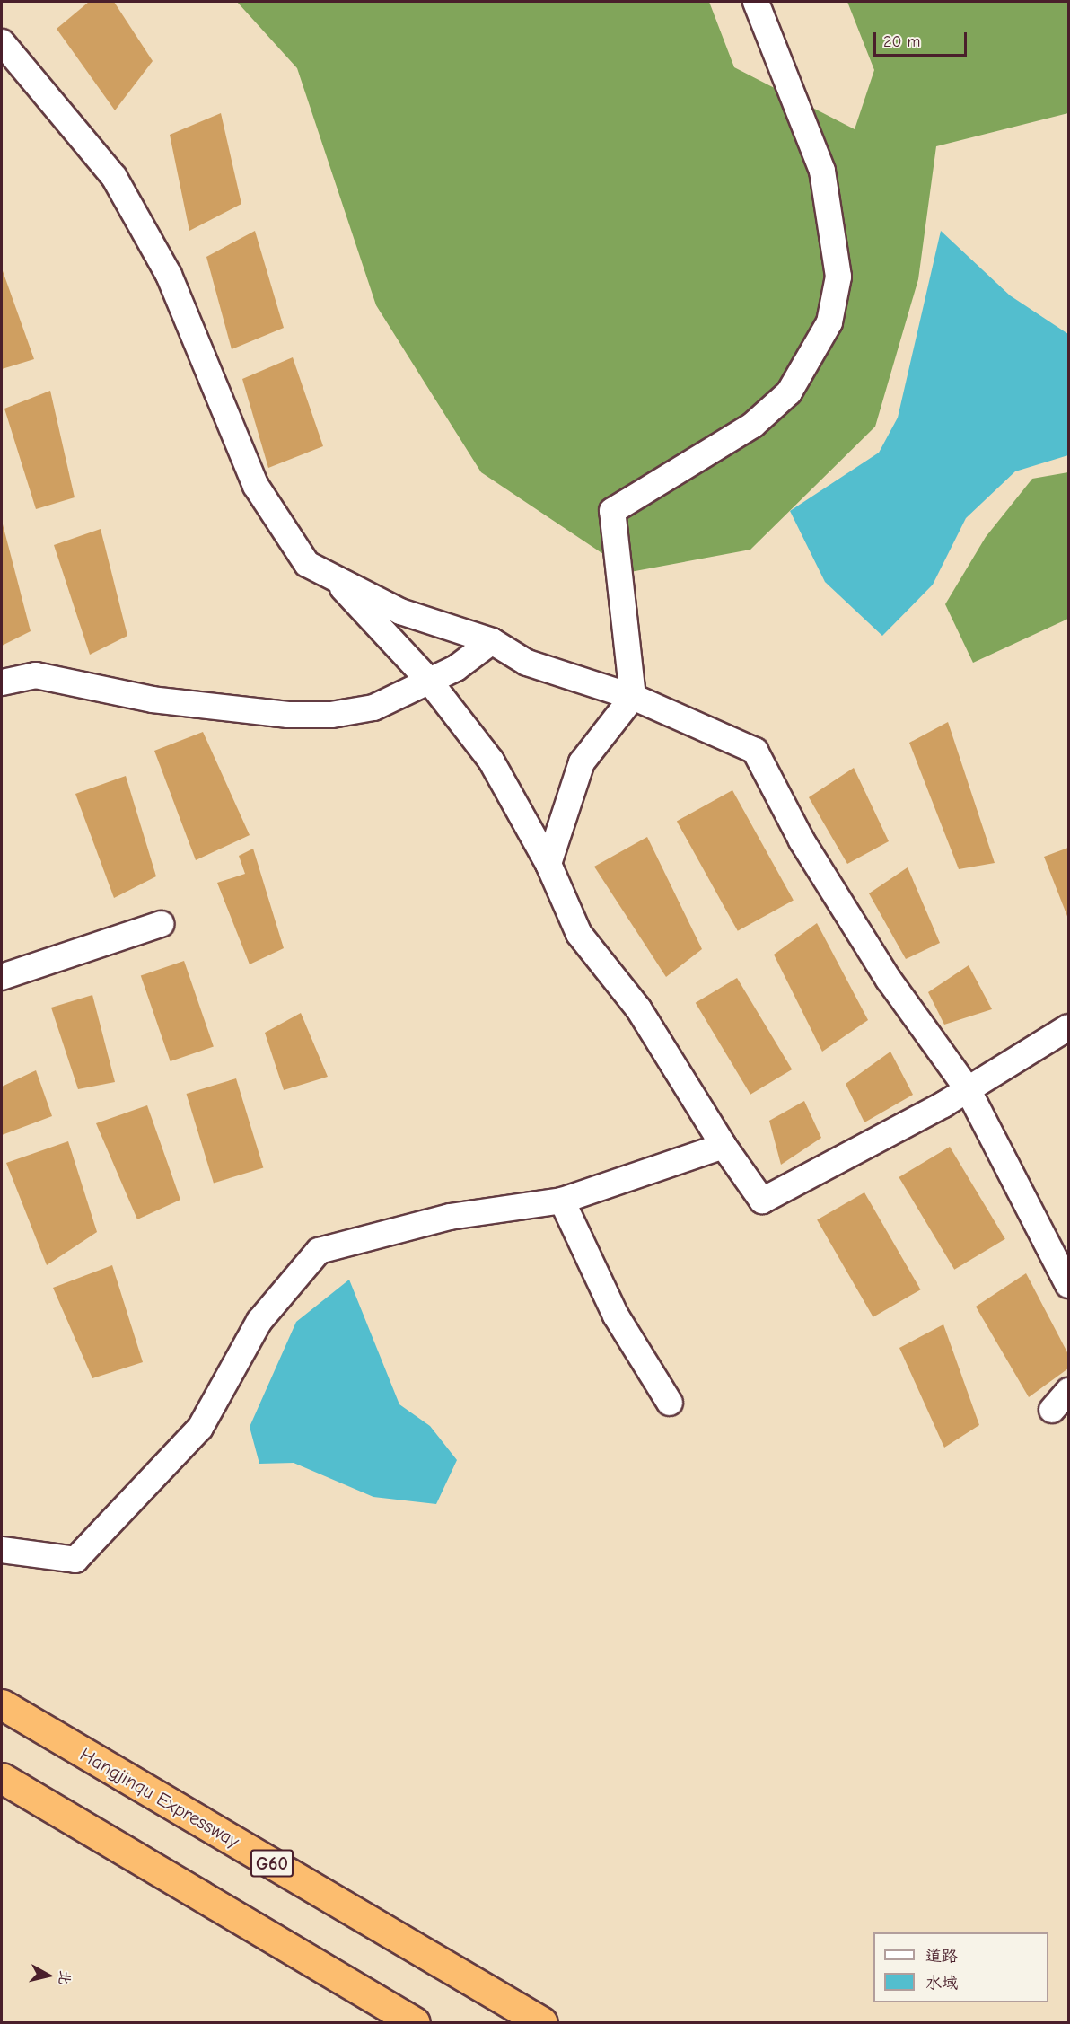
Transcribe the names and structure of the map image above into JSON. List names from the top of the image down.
{
  "streets": {
    "highway": ["Hangjinqu Expressway", "G60"]
  },
  "legend": ["道路", "水域"],
  "scale_bar": "20 m",
  "north": "right"
}
